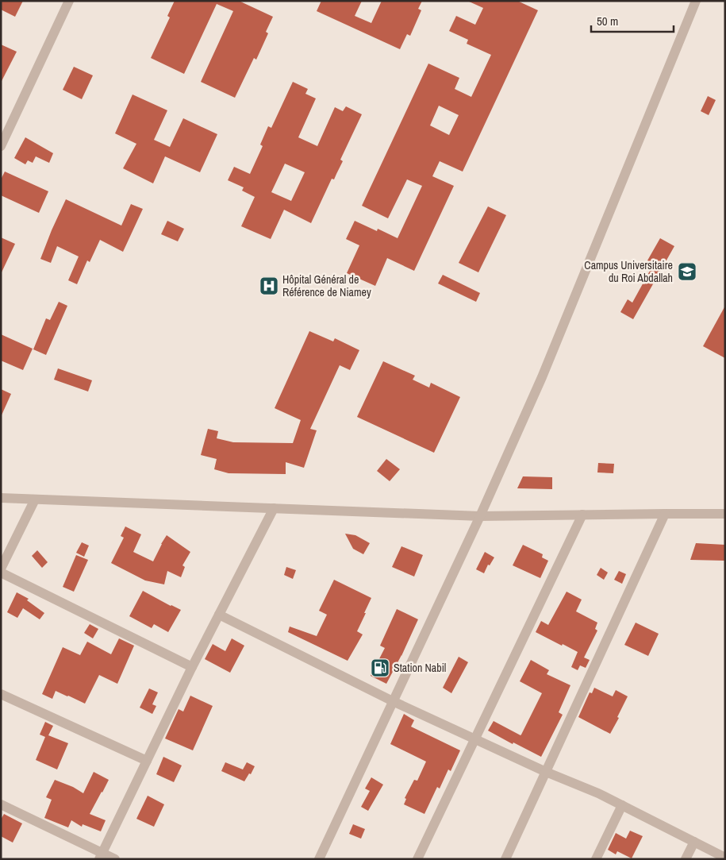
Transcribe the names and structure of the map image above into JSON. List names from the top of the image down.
{
  "places": {
    "school or university": ["Campus Universitaire du Roi Abdallah"],
    "hospital": ["Hôpital Général de Référence de Niamey"],
    "fuel station": ["Station Nabil"]
  },
  "scale_bar": "50 m"
}
